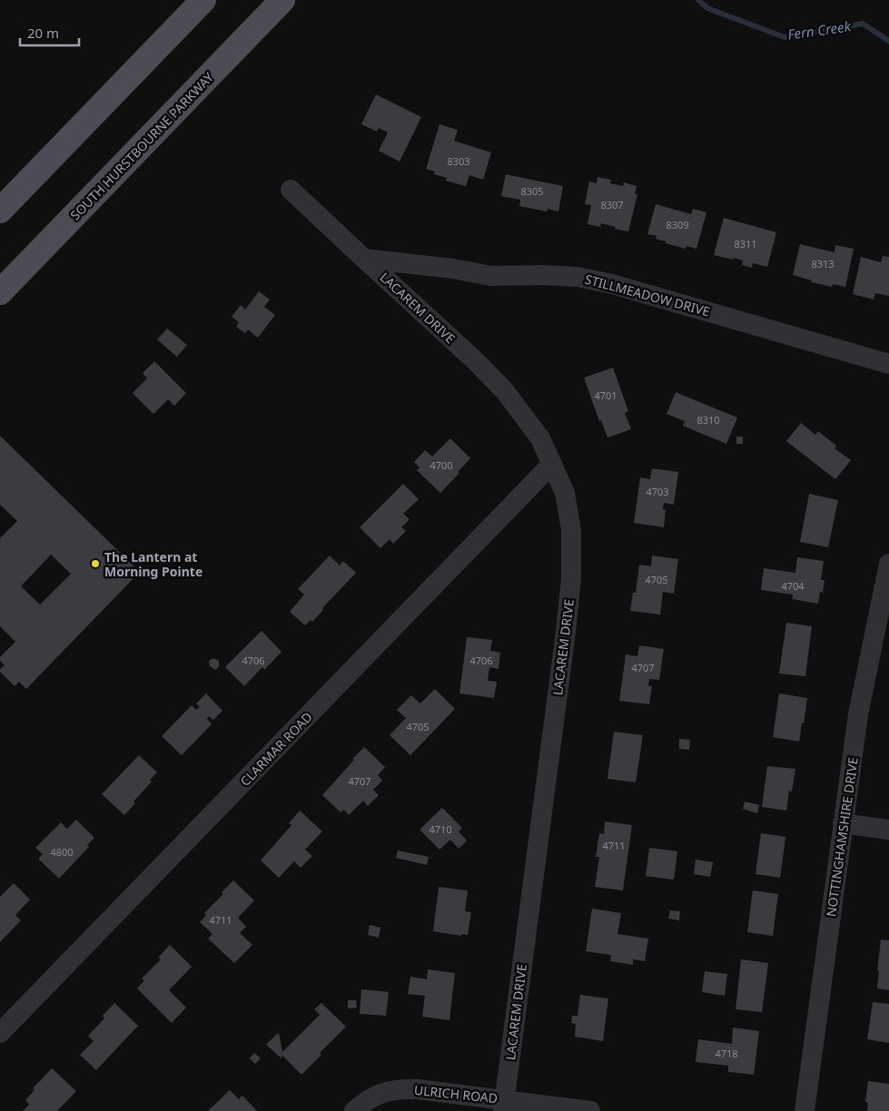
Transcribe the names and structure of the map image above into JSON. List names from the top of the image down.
{
  "streets": {
    "main road": ["SOUTH HURSTBOURNE PARKWAY"],
    "street": [
      "STILLMEADOW DRIVE",
      "LACAREM DRIVE",
      "CLARMAR ROAD",
      "NOTTINGHAMSHIRE DRIVE",
      "ULRICH ROAD"
    ]
  },
  "crossings": [
    ["STILLMEADOW DRIVE", "LACAREM DRIVE"],
    ["LACAREM DRIVE", "CLARMAR ROAD"],
    ["LACAREM DRIVE", "ULRICH ROAD"]
  ],
  "water": ["Fern Creek"],
  "places": ["The Lantern at Morning Pointe"],
  "house_numbers": [
    "8303",
    "8305",
    "8307",
    "8309",
    "8311",
    "8313",
    "4701",
    "8310",
    "4700",
    "4703",
    "4705",
    "4704",
    "4706",
    "4706",
    "4707",
    "4705",
    "4707",
    "4710",
    "4711",
    "4800",
    "4711",
    "4718"
  ],
  "scale_bar": "20 m"
}
